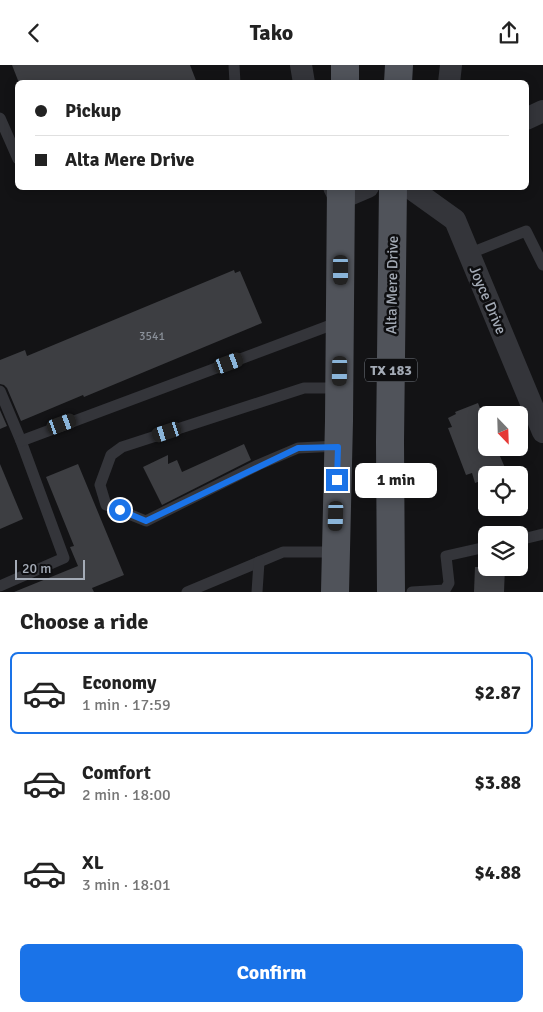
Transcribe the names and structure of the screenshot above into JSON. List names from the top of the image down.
{
  "streets": {
    "main road": ["Alta Mere Drive", "TX 183"],
    "street": ["Joyce Drive"]
  },
  "house_numbers": ["3541"],
  "scale_bar": "20 m",
  "north": "bottom right",
  "page": {
    "header": "Tako",
    "banner": ["Pickup", "Alta Mere Drive"],
    "bubble": "1 min",
    "scale": "20 m",
    "heading": "Choose a ride",
    "list": [
      {
        "name": "Economy",
        "note": "1 min · 17:59",
        "value": "$2.87"
      },
      {
        "name": "Comfort",
        "note": "2 min · 18:00",
        "value": "$3.88"
      },
      {
        "name": "XL",
        "note": "3 min · 18:01",
        "value": "$4.88"
      }
    ],
    "buttons": "Confirm"
  }
}
